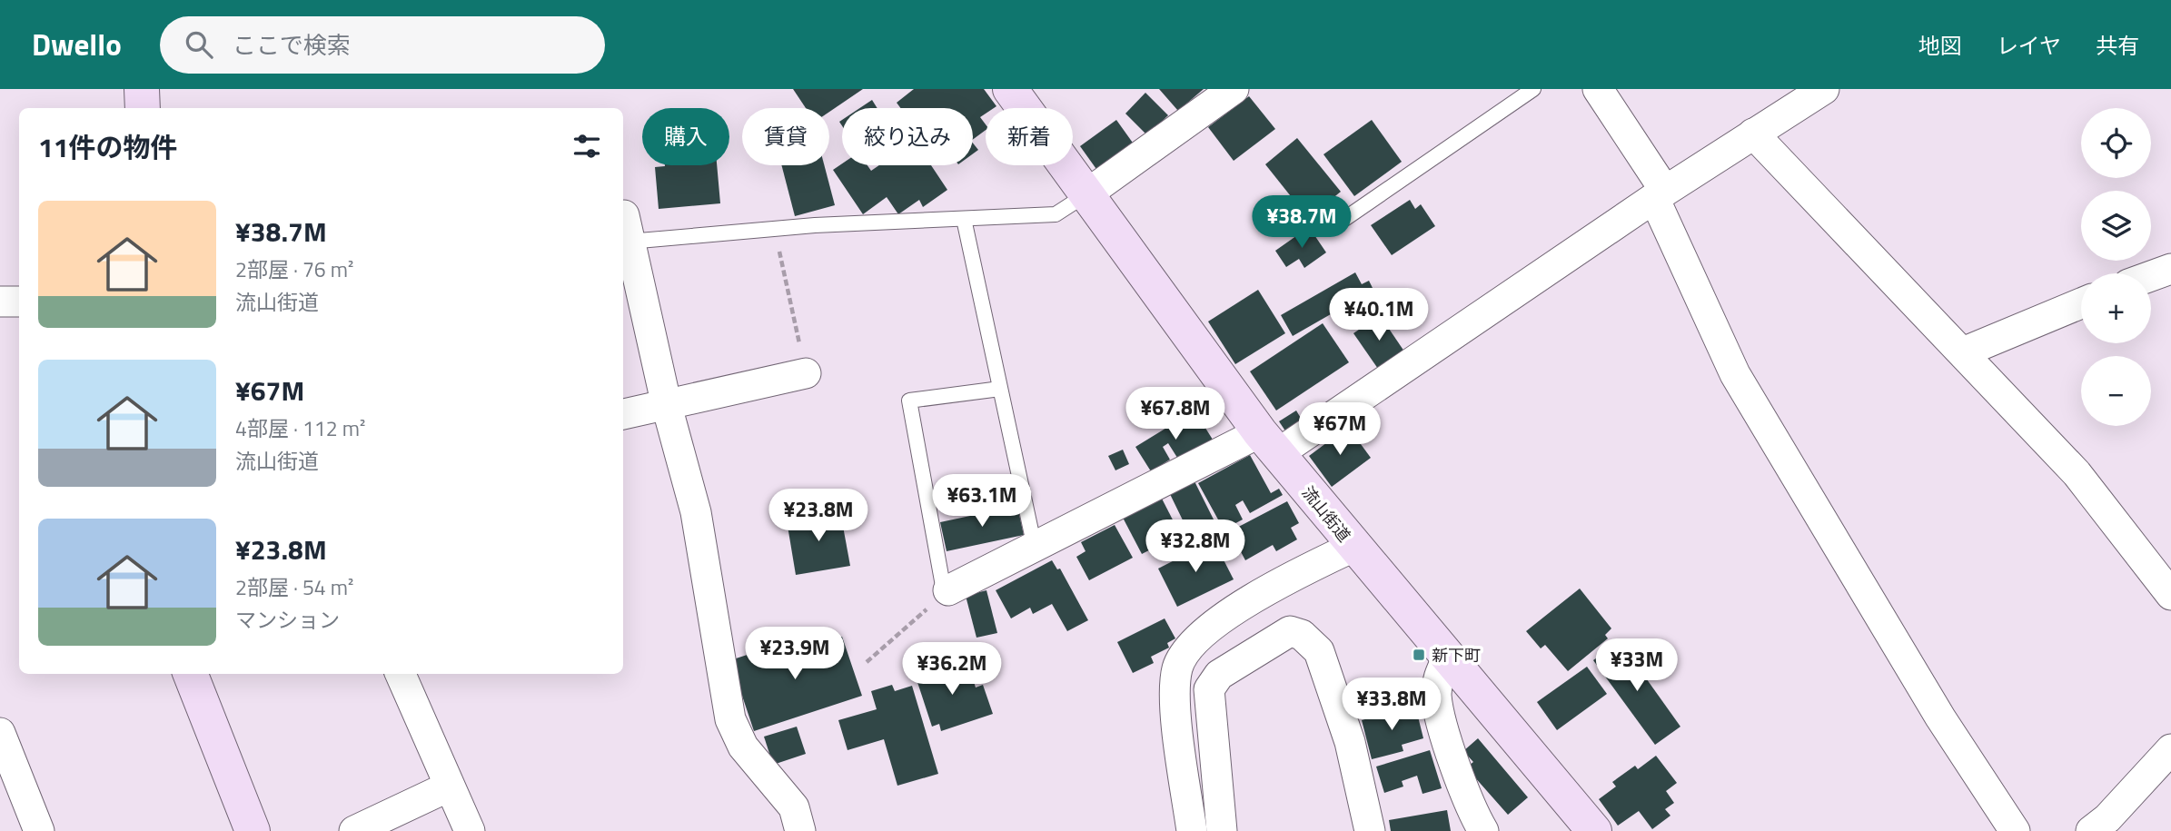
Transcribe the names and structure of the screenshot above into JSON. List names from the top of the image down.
{
  "streets": {
    "street": ["流山街道"]
  },
  "places": {
    "transit": ["新下町"]
  },
  "page": {
    "header": "Dwello",
    "search": "ここで検索",
    "nav": ["地図", "レイヤ", "共有"],
    "map_buttons": ["+", "−"],
    "chip": [
      "購入",
      "賃貸",
      "絞り込み",
      "新着"
    ],
    "heading": "11件の物件",
    "list": [
      {
        "name": "¥38.7M",
        "note": "2部屋 · 76 m² · 流山街道"
      },
      {
        "name": "¥67M",
        "note": "4部屋 · 112 m² · 流山街道"
      },
      {
        "name": "¥23.8M",
        "note": "2部屋 · 54 m² · マンション"
      }
    ],
    "price": [
      "¥38.7M",
      "¥40.1M",
      "¥67.8M",
      "¥67M",
      "¥63.1M",
      "¥23.8M",
      "¥32.8M",
      "¥23.9M",
      "¥33M",
      "¥36.2M",
      "¥33.8M"
    ]
  }
}
